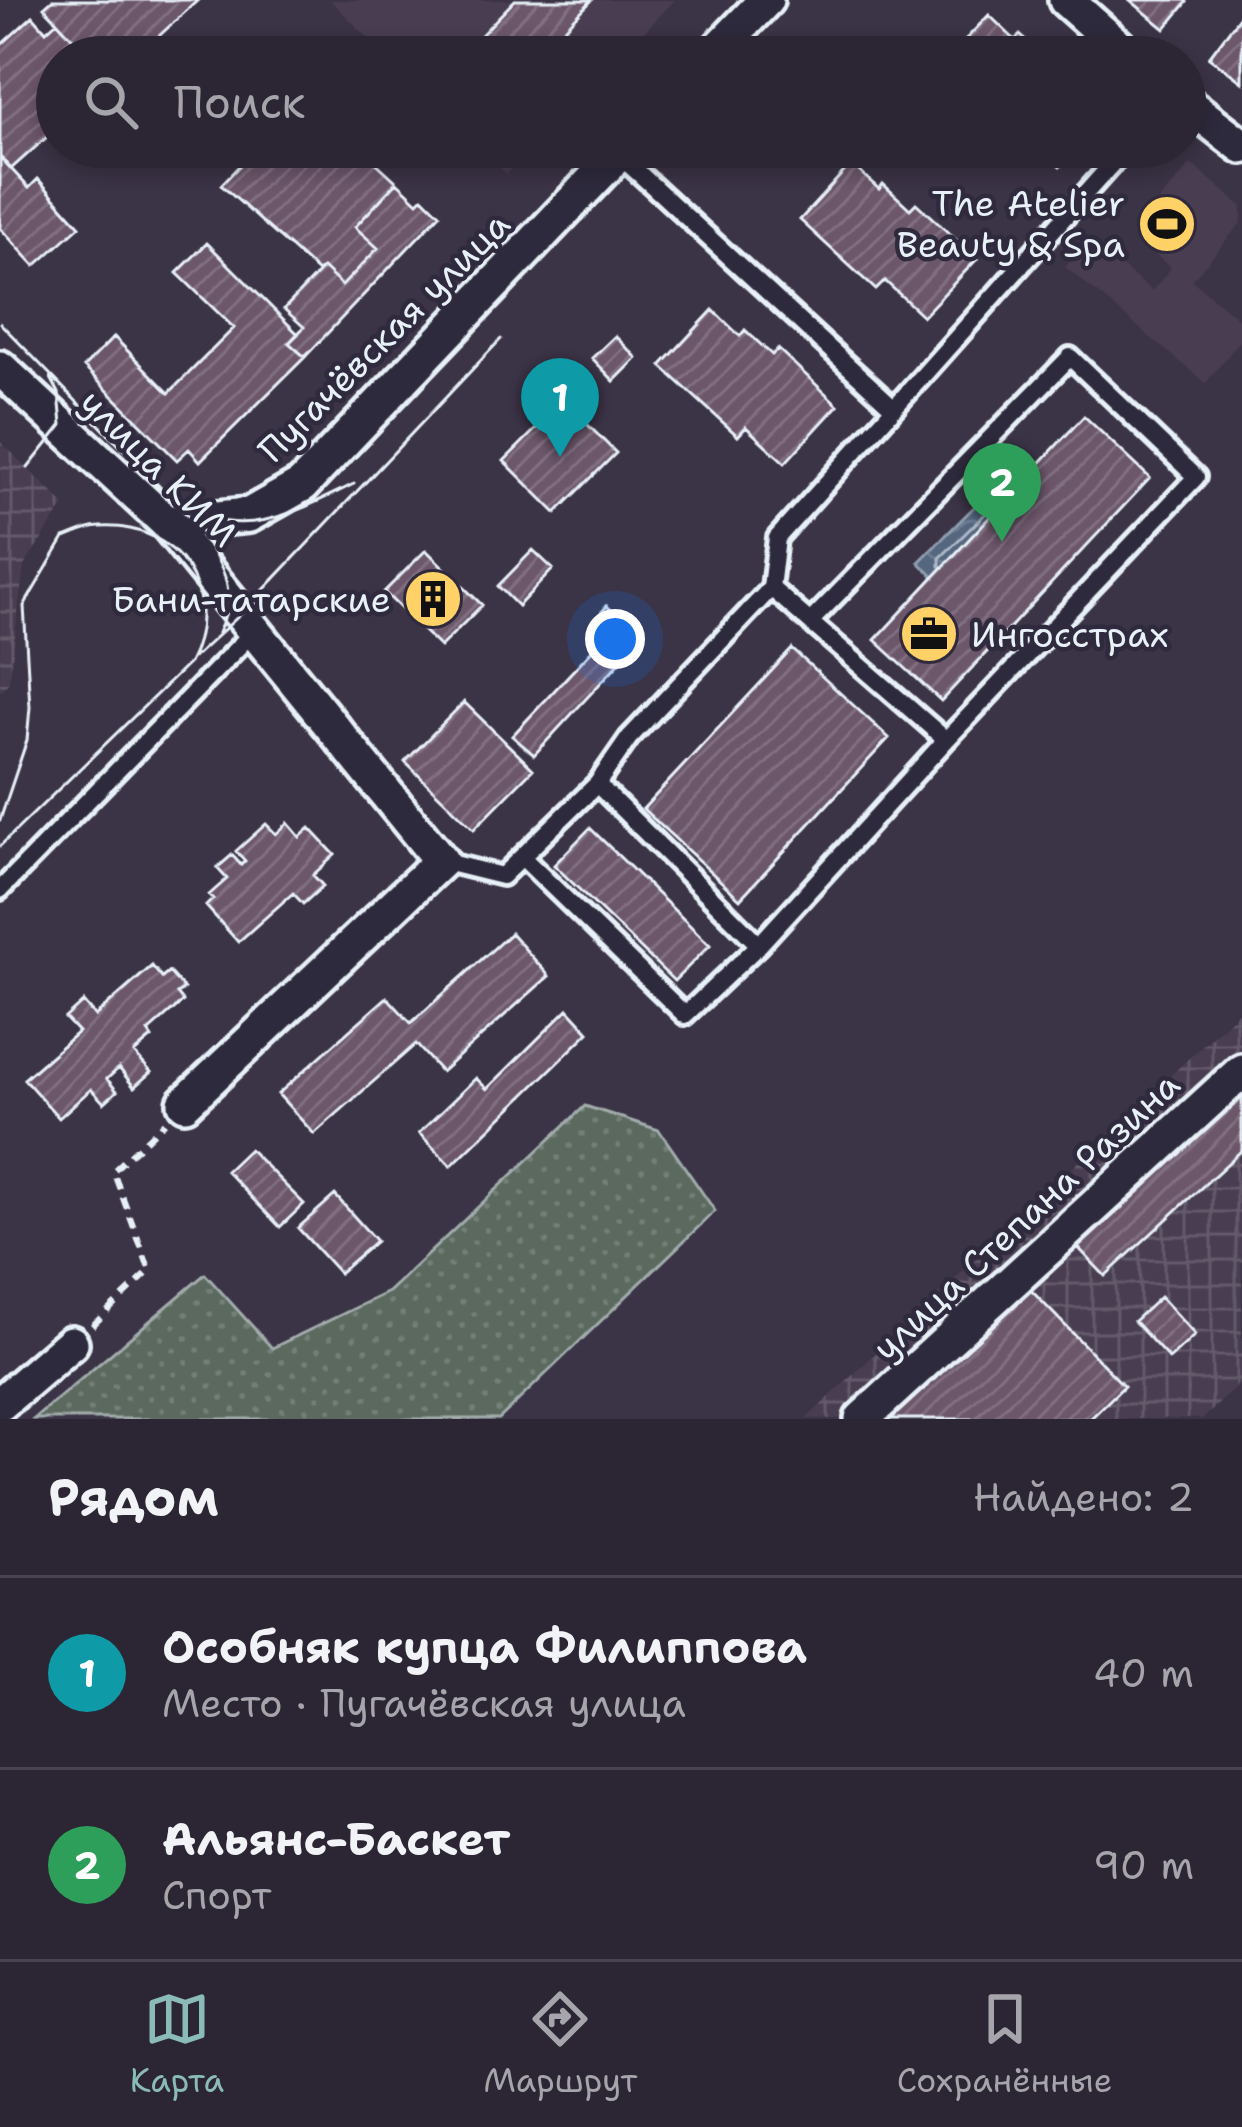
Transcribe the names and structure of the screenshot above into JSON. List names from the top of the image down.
{
  "streets": {
    "street": ["Пугачёвская улица", "улица КИМ", "улица Степана Разина"]
  },
  "crossings": [
    ["Пугачёвская улица", "улица КИМ"]
  ],
  "places": {
    "sports": ["The Atelier Beauty & Spa"],
    "building": ["Бани-татарские"],
    "office": ["Ингосстрах"]
  },
  "page": {
    "search": "Поиск",
    "pins": ["1", "2"],
    "heading": ["Рядом", "Найдено: 2"],
    "list": [
      {
        "mark": "1",
        "name": "Особняк купца Филиппова",
        "note": "Место · Пугачёвская улица",
        "value": "40 m"
      },
      {
        "mark": "2",
        "name": "Альянс-Баскет",
        "note": "Спорт",
        "value": "90 m"
      }
    ],
    "nav": ["Карта", "Маршрут", "Сохранённые"]
  }
}
